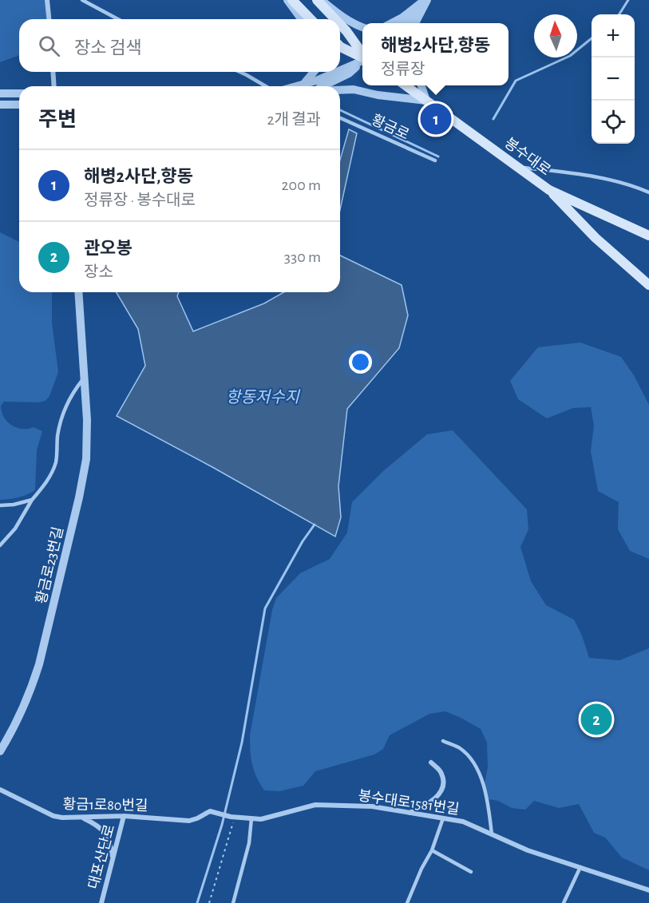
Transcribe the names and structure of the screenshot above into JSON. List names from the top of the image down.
{
  "streets": {
    "main road": ["봉수대로"],
    "street": [
      "황금로23번길",
      "봉수대로1581번길",
      "황금1로80번길",
      "대포산단로"
    ],
    "lane": ["황금로"]
  },
  "crossings": [
    ["봉수대로1581번길", "황금1로80번길"],
    ["황금1로80번길", "대포산단로"]
  ],
  "water": ["항동저수지"],
  "north": "top",
  "page": {
    "map_buttons": ["+", "−"],
    "search": "장소 검색",
    "popup": ["해병2사단,향동", "정류장"],
    "heading": ["주변", "2개 결과"],
    "pins": ["1", "2"],
    "list": [
      {
        "mark": "1",
        "name": "해병2사단,향동",
        "note": "정류장 · 봉수대로",
        "value": "200 m"
      },
      {
        "mark": "2",
        "name": "관오봉",
        "note": "장소",
        "value": "330 m"
      }
    ]
  }
}
